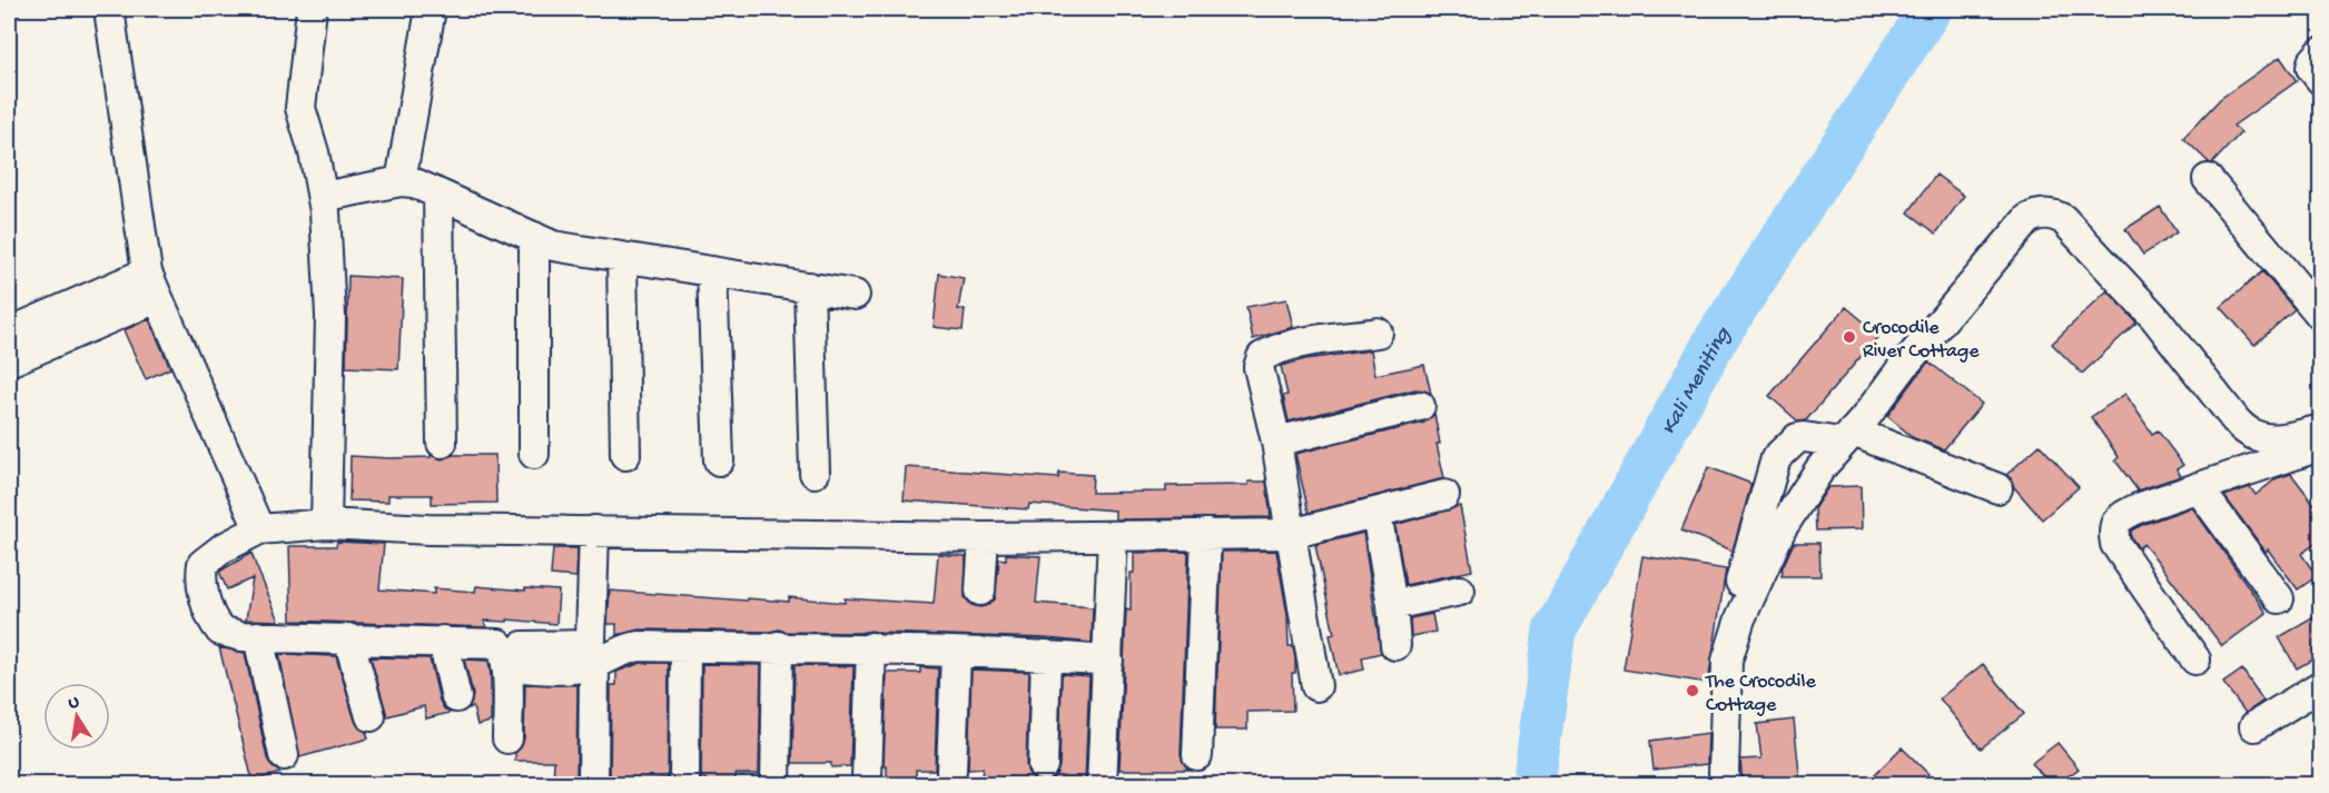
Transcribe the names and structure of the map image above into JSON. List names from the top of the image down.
{
  "water": ["Kali Meniting"],
  "places": ["Crocodile River Cottage", "The Crocodile Cottage"],
  "north": "top"
}
